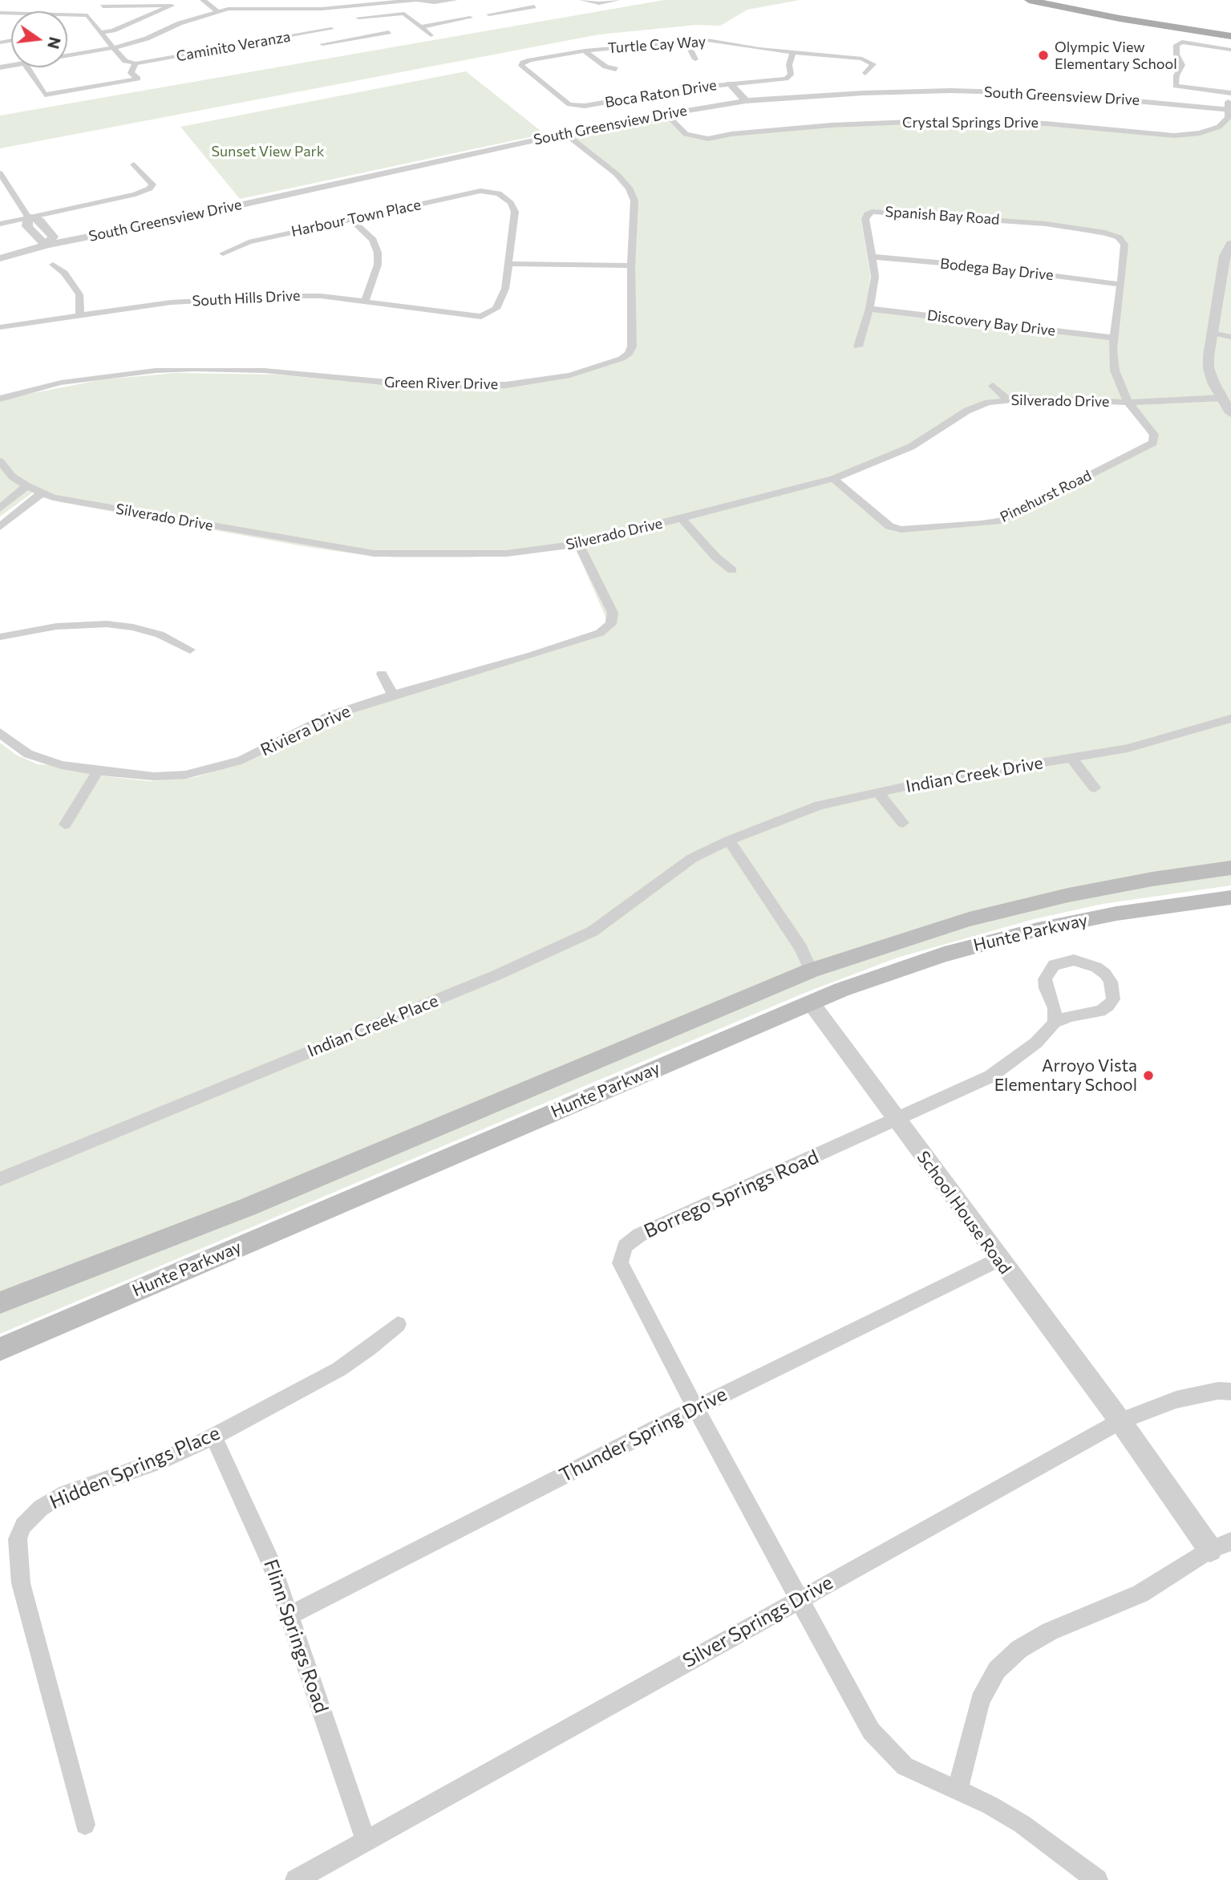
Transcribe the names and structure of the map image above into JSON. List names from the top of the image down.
{
  "streets": {
    "main road": ["Hunte Parkway"],
    "street": [
      "Turtle Cay Way",
      "Caminito Veranza",
      "Boca Raton Drive",
      "South Greensview Drive",
      "Crystal Springs Drive",
      "Spanish Bay Road",
      "Harbour Town Place",
      "Bodega Bay Drive",
      "South Hills Drive",
      "Discovery Bay Drive",
      "Green River Drive",
      "Silverado Drive",
      "Pinehurst Road",
      "Riviera Drive",
      "Indian Creek Drive",
      "Indian Creek Place",
      "Borrego Springs Road",
      "School House Road",
      "Thunder Spring Drive",
      "Hidden Springs Place",
      "Silver Springs Drive",
      "Flinn Springs Road"
    ]
  },
  "crossings": [
    ["Turtle Cay Way", "Boca Raton Drive"],
    ["South Greensview Drive", "Crystal Springs Drive"],
    ["South Greensview Drive", "Green River Drive"],
    ["Spanish Bay Road", "Bodega Bay Drive"],
    ["Spanish Bay Road", "Discovery Bay Drive"],
    ["Harbour Town Place", "South Hills Drive"],
    ["Silverado Drive", "Pinehurst Road"],
    ["Silverado Drive", "Riviera Drive"],
    ["Indian Creek Drive", "Indian Creek Place"],
    ["Hunte Parkway", "School House Road"],
    ["Borrego Springs Road", "School House Road"],
    ["Borrego Springs Road", "Thunder Spring Drive"],
    ["Borrego Springs Road", "Silver Springs Drive"],
    ["School House Road", "Thunder Spring Drive"],
    ["School House Road", "Silver Springs Drive"],
    ["Thunder Spring Drive", "Flinn Springs Road"],
    ["Hidden Springs Place", "Flinn Springs Road"],
    ["Silver Springs Drive", "Flinn Springs Road"]
  ],
  "parks": ["Sunset View Park"],
  "places": ["Olympic View Elementary School", "Arroyo Vista Elementary School"],
  "north": "right"
}
